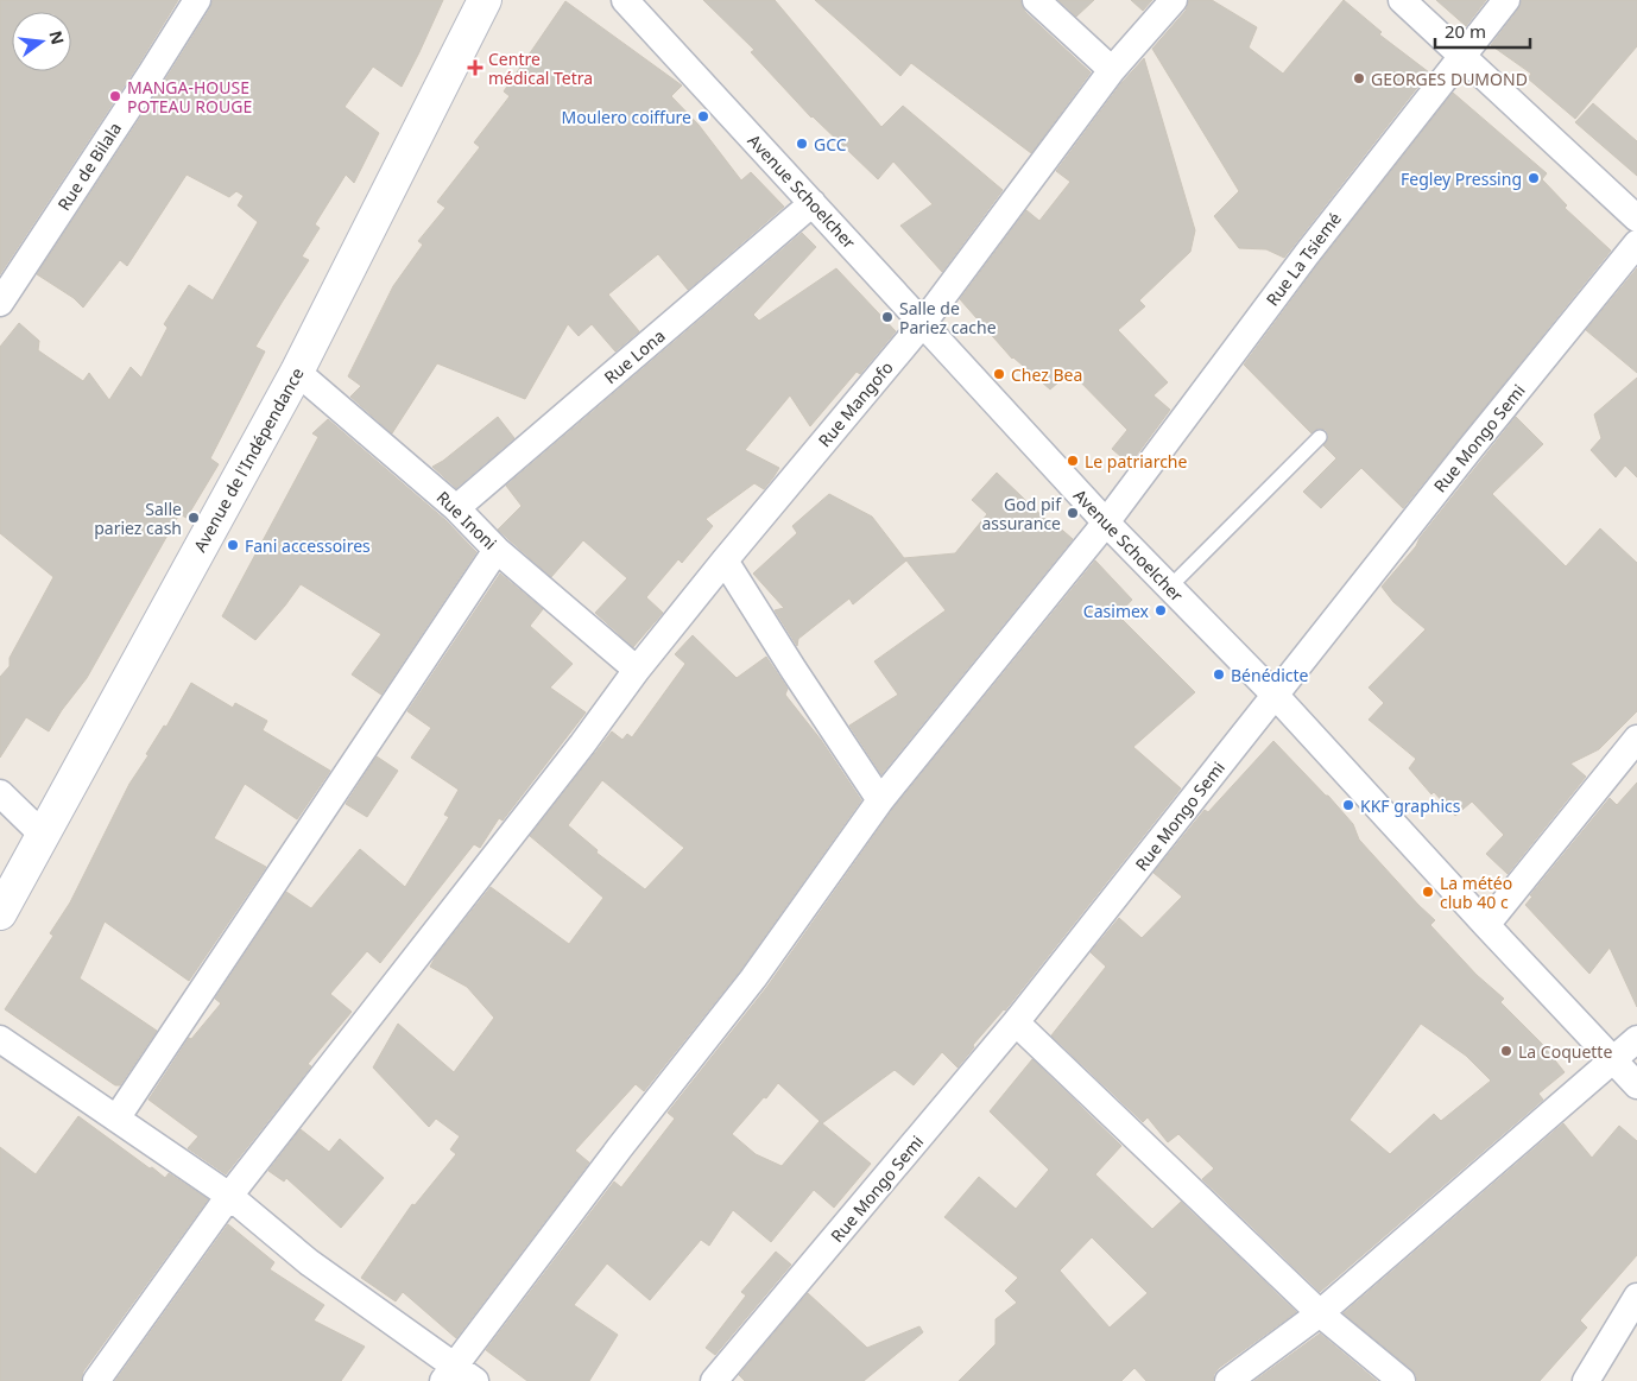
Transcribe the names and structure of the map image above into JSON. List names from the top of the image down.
{
  "streets": {
    "street": [
      "Rue de Bilala",
      "Avenue Schoelcher",
      "Rue La Tsiemé",
      "Rue Lona",
      "Rue Mangofo",
      "Rue Mongo Semi",
      "Avenue de l'Indépendance",
      "Rue Inoni"
    ]
  },
  "crossings": [
    ["Avenue Schoelcher", "Rue La Tsiemé"],
    ["Avenue Schoelcher", "Rue Lona"],
    ["Avenue Schoelcher", "Rue Mangofo"],
    ["Avenue Schoelcher", "Rue Mongo Semi"],
    ["Rue Lona", "Rue Inoni"],
    ["Rue Mangofo", "Rue Inoni"],
    ["Avenue de l'Indépendance", "Rue Inoni"]
  ],
  "places": {
    "health": ["Centre médical Tetra"],
    "other": [
      "GEORGES DUMOND",
      "MANGA-HOUSE POTEAU ROUGE",
      "Moulero coiffure",
      "GCC",
      "Fegley Pressing",
      "Salle de Pariez cache",
      "Chez Bea",
      "Le patriarche",
      "God pif assurance",
      "Salle pariez cash",
      "Fani accessoires",
      "Casimex",
      "Bénédicte",
      "KKF graphics",
      "La météo club 40 c",
      "La Coquette"
    ]
  },
  "scale_bar": "20 m",
  "north": "right"
}
